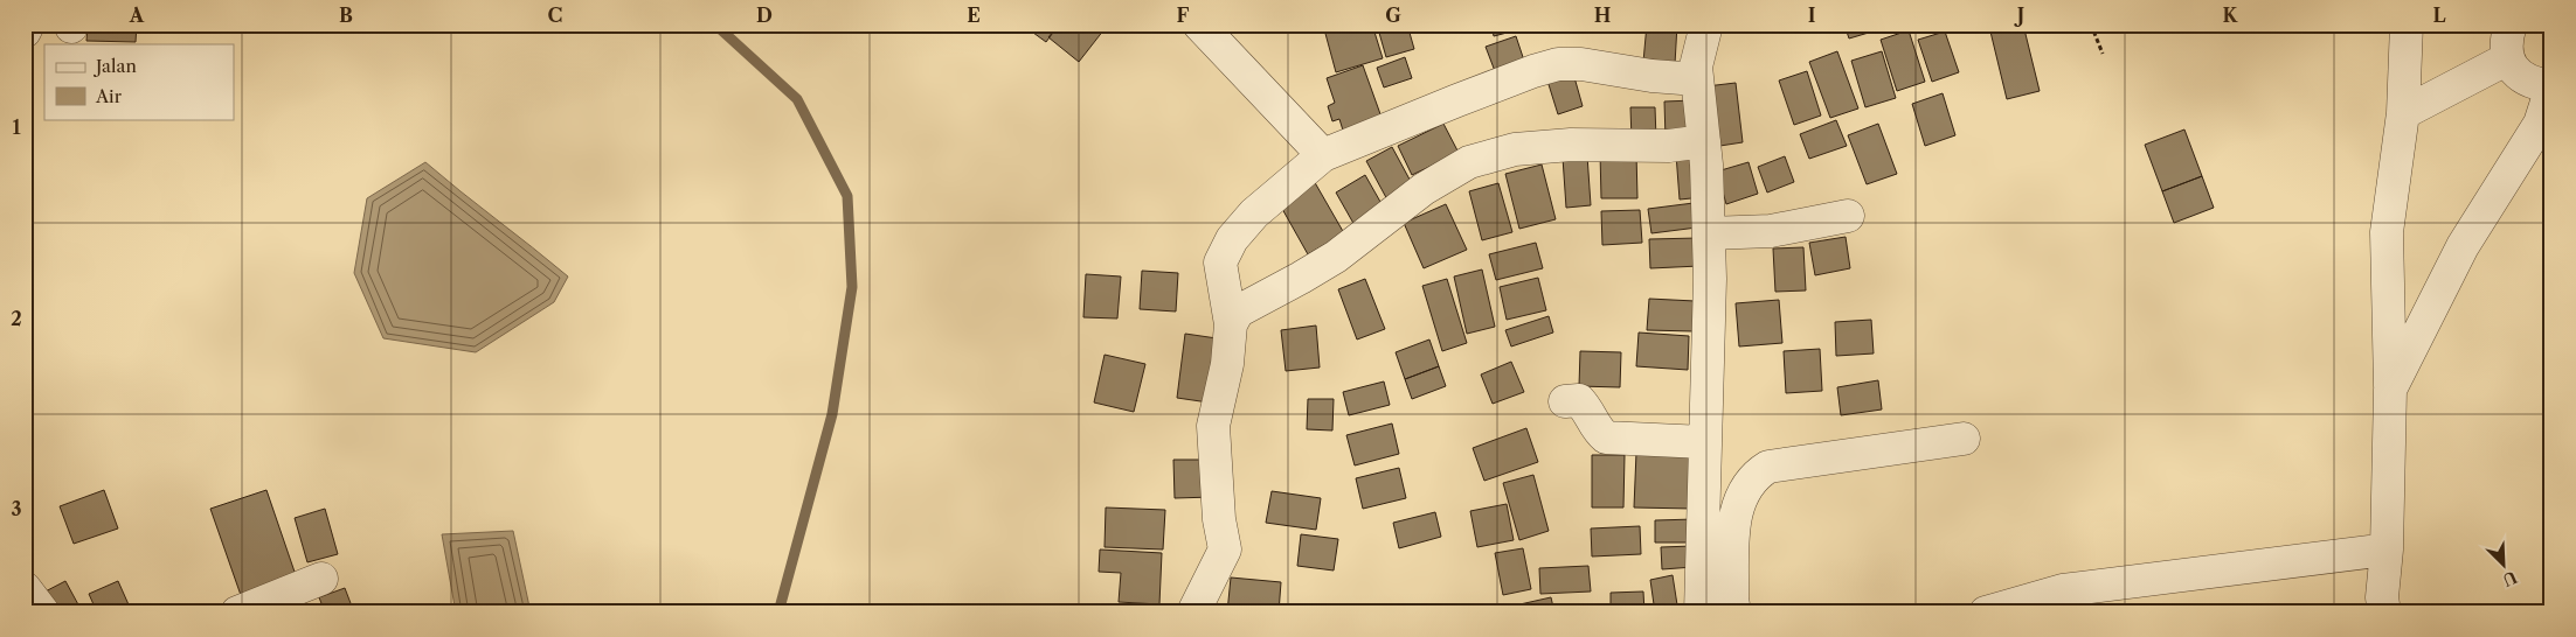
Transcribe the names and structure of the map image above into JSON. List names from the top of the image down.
{
  "legend": ["Jalan", "Air"],
  "north": "bottom right",
  "grid": {
    "columns": [
      "A",
      "B",
      "C",
      "D",
      "E",
      "F",
      "G",
      "H",
      "I",
      "J",
      "K",
      "L"
    ],
    "rows": ["1", "2", "3"]
  }
}
